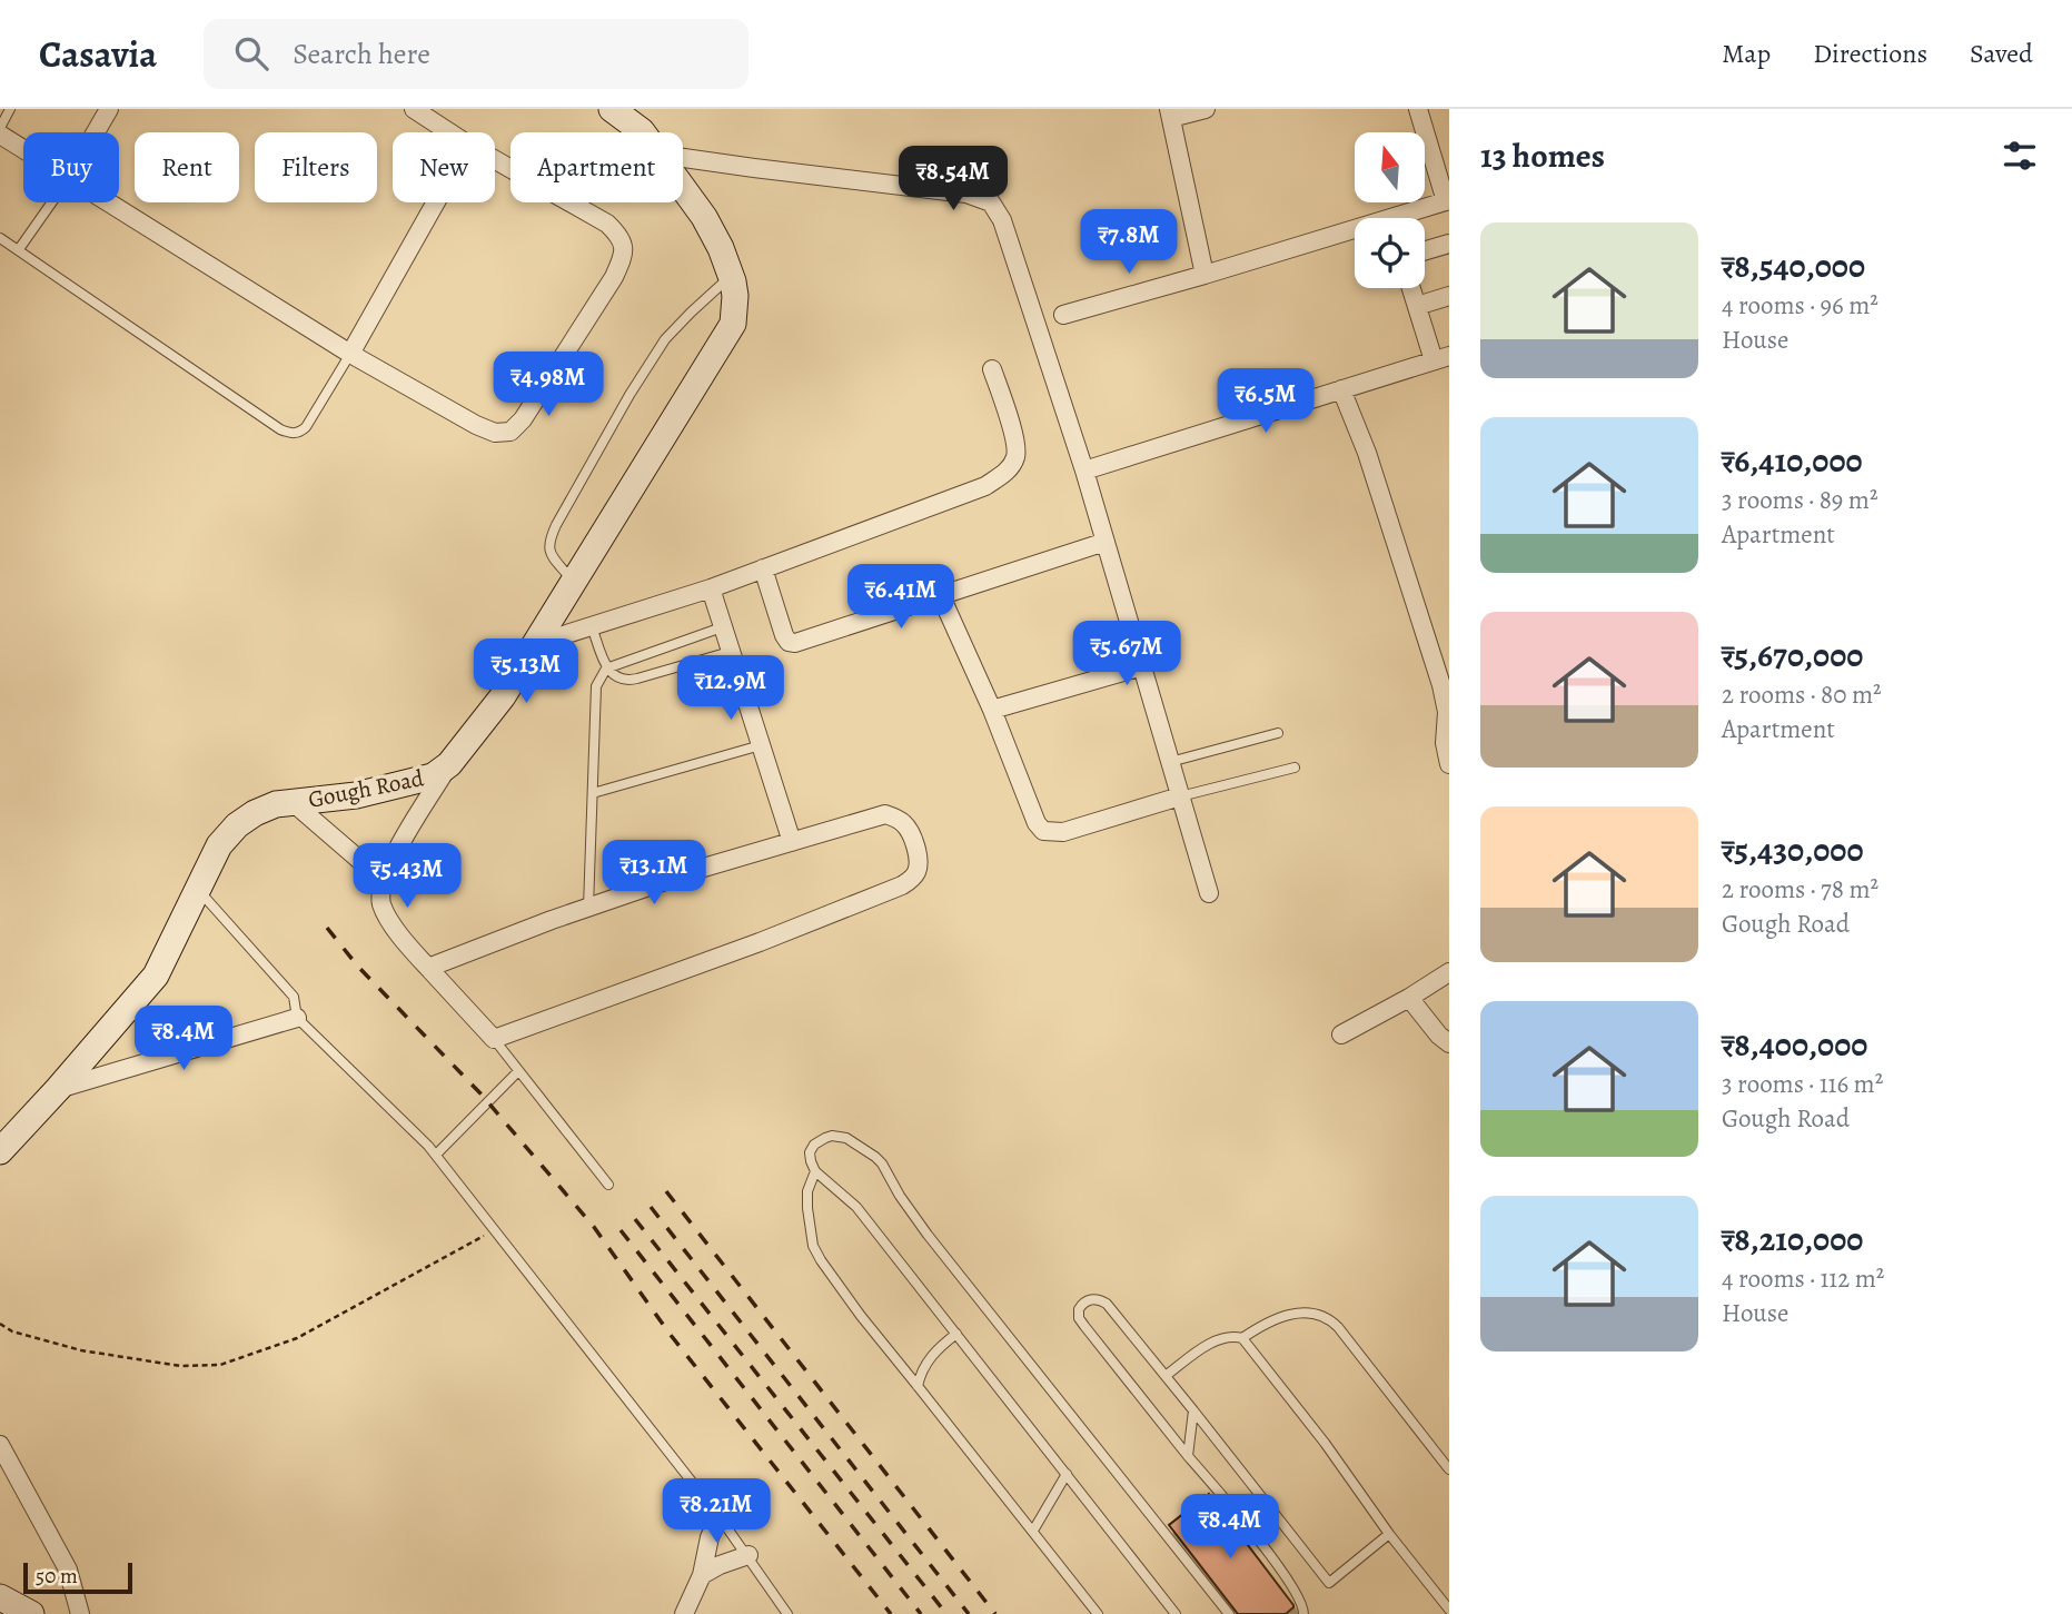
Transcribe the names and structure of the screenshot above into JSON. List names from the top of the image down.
{
  "streets": {
    "street": ["Gough Road"]
  },
  "scale_bar": "50 m",
  "north": "top",
  "page": {
    "header": "Casavia",
    "search": "Search here",
    "nav": ["Map", "Directions", "Saved"],
    "heading": "13 homes",
    "chip": [
      "Buy",
      "Rent",
      "Filters",
      "New",
      "Apartment"
    ],
    "price": [
      "₹8.54M",
      "₹7.8M",
      "₹4.98M",
      "₹6.5M",
      "₹6.41M",
      "₹5.67M",
      "₹5.13M",
      "₹12.9M",
      "₹13.1M",
      "₹5.43M",
      "₹8.4M",
      "₹8.21M",
      "₹8.4M"
    ],
    "list": [
      {
        "name": "₹8,540,000",
        "note": "4 rooms · 96 m² · House"
      },
      {
        "name": "₹6,410,000",
        "note": "3 rooms · 89 m² · Apartment"
      },
      {
        "name": "₹5,670,000",
        "note": "2 rooms · 80 m² · Apartment"
      },
      {
        "name": "₹5,430,000",
        "note": "2 rooms · 78 m² · Gough Road"
      },
      {
        "name": "₹8,400,000",
        "note": "3 rooms · 116 m² · Gough Road"
      },
      {
        "name": "₹8,210,000",
        "note": "4 rooms · 112 m² · House"
      }
    ],
    "scale": "50 m"
  }
}
